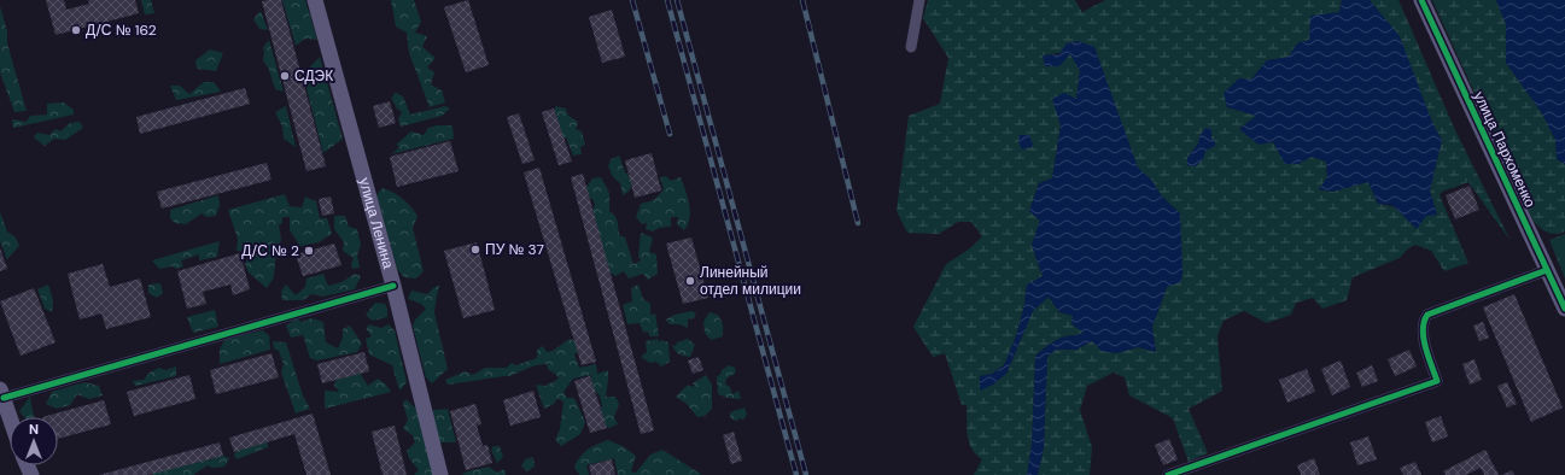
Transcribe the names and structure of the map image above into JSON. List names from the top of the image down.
{
  "streets": {
    "main road": ["улица Пархоменко", "улица Ленина"]
  },
  "places": [
    "Д/С № 162",
    "СДЭК",
    "ПУ № 37",
    "Д/С № 2",
    "Линейный отдел милиции"
  ],
  "north": "top"
}
